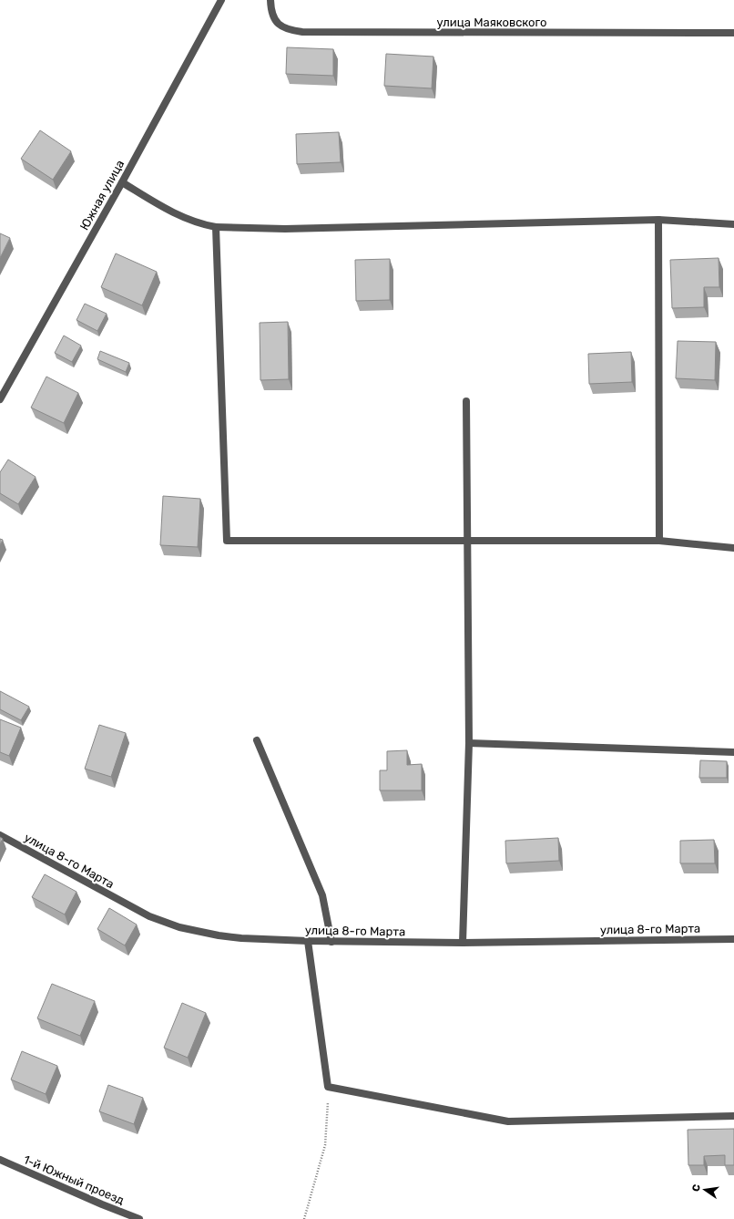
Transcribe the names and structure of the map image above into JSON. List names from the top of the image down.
{
  "streets": {
    "street": [
      "улица Маяковского",
      "Южная улица",
      "улица 8-го Марта",
      "1-й Южный проезд"
    ]
  },
  "north": "left"
}
